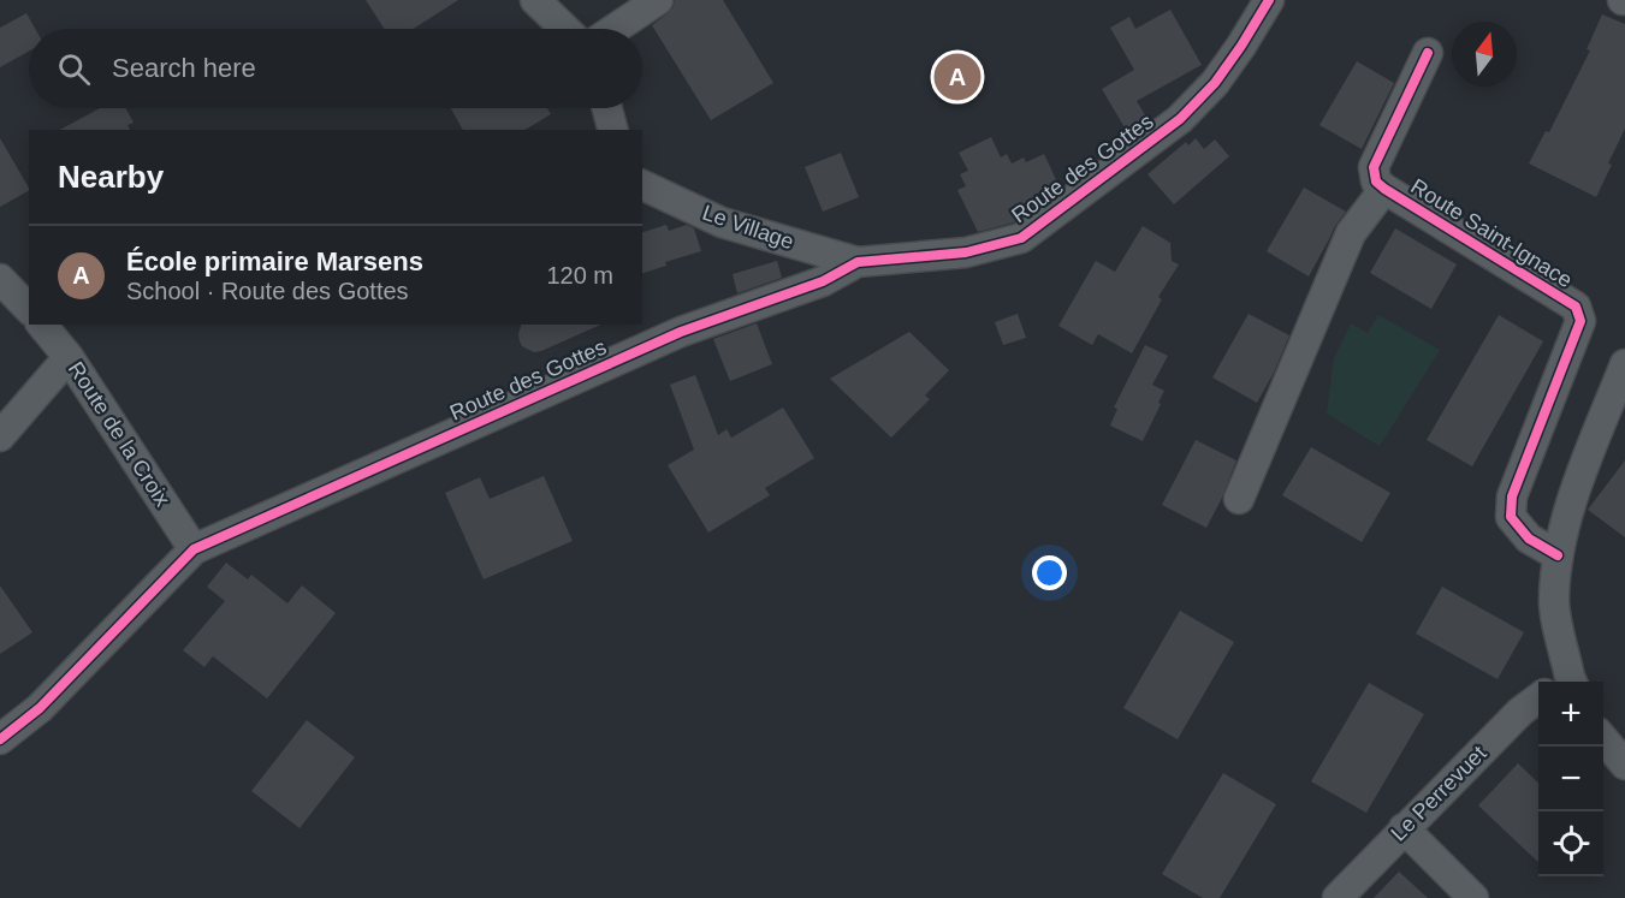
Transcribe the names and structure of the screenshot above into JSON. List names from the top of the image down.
{
  "streets": {
    "street": [
      "Route des Gottes",
      "Le Village",
      "Route Saint-Ignace",
      "Route de la Croix",
      "Le Perrevuet"
    ]
  },
  "crossings": [
    ["Route des Gottes", "Le Village"],
    ["Route des Gottes", "Route de la Croix"]
  ],
  "north": "top",
  "page": {
    "search": "Search here",
    "pins": "A",
    "heading": "Nearby",
    "list": [
      {
        "mark": "A",
        "name": "École primaire Marsens",
        "note": "School · Route des Gottes",
        "value": "120 m"
      }
    ],
    "map_buttons": ["+", "−"]
  }
}
